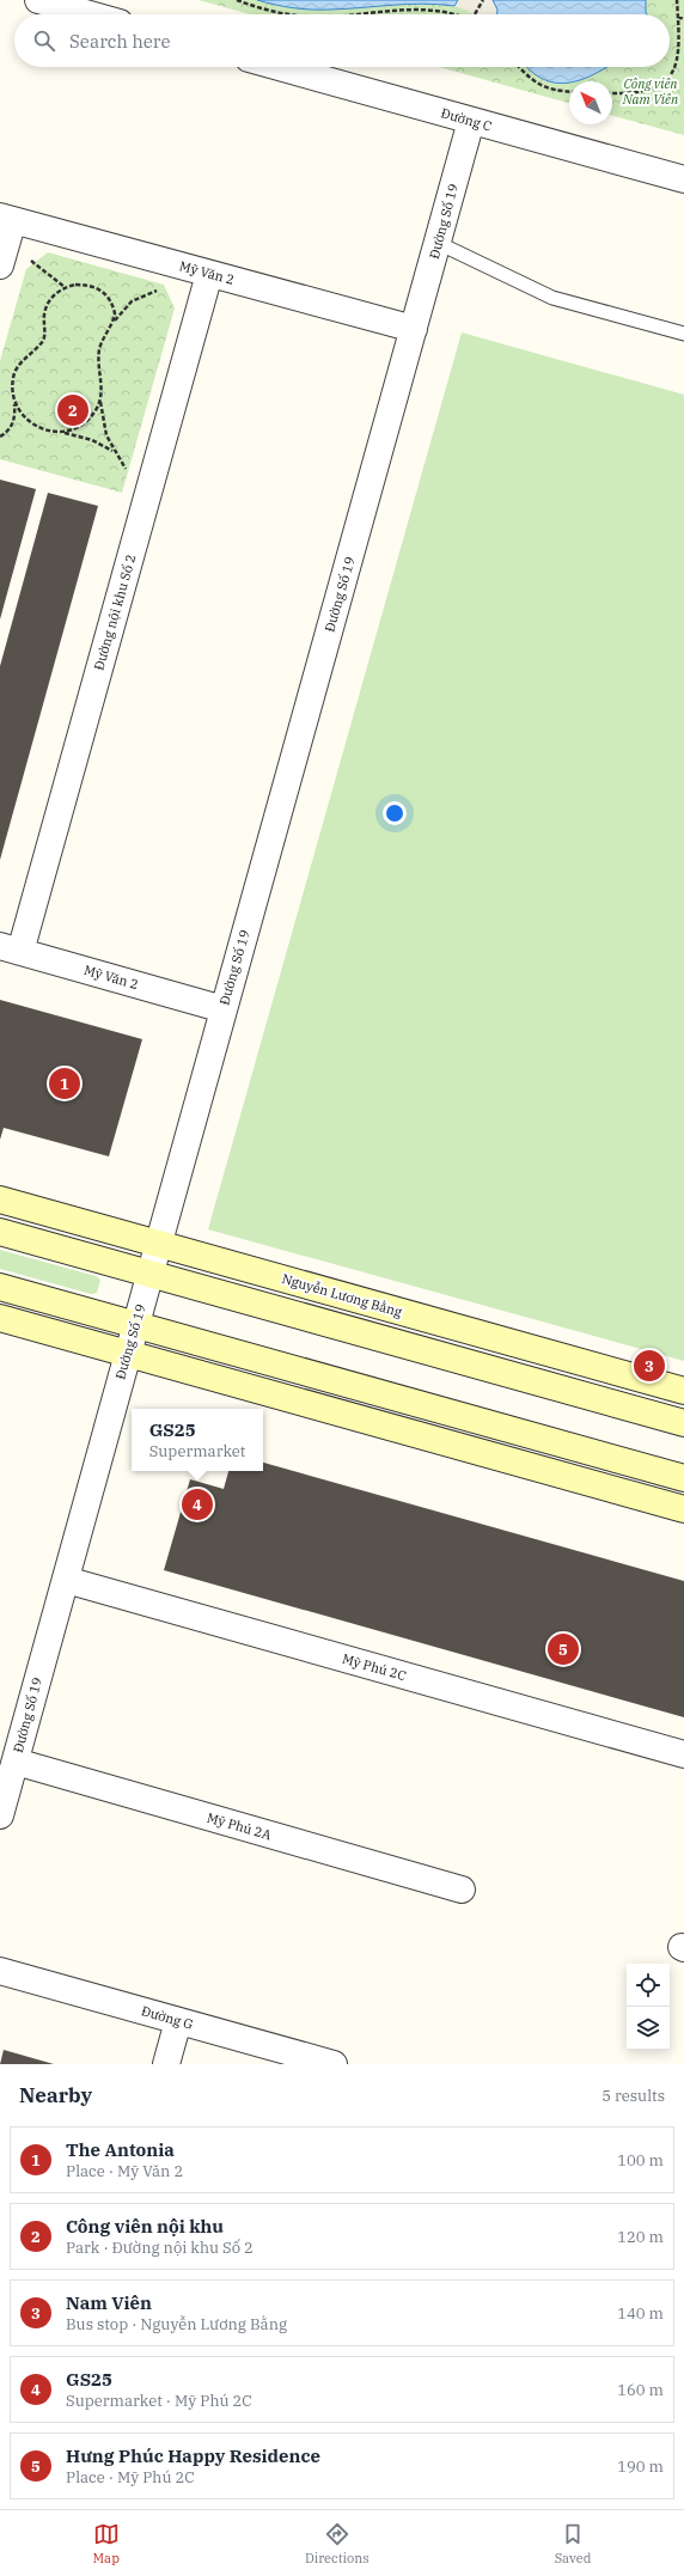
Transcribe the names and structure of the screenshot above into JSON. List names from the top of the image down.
{
  "streets": {
    "main road": ["Nguyễn Lương Bằng"],
    "street": [
      "Đường C",
      "Đường Số 19",
      "Mỹ Văn 2",
      "Đường nội khu Số 2",
      "Mỹ Phú 2C",
      "Mỹ Phú 2A",
      "Đường G"
    ]
  },
  "crossings": [
    ["Đường C", "Đường Số 19"],
    ["Đường Số 19", "Mỹ Văn 2"],
    ["Đường Số 19", "Nguyễn Lương Bằng"],
    ["Đường Số 19", "Mỹ Phú 2C"],
    ["Đường Số 19", "Mỹ Phú 2A"],
    ["Mỹ Văn 2", "Đường nội khu Số 2"]
  ],
  "parks": ["Công viên Nam Viên"],
  "north": "top left",
  "page": {
    "search": "Search here",
    "pins": [
      "2",
      "1",
      "3",
      "4",
      "5"
    ],
    "popup": ["GS25", "Supermarket"],
    "heading": ["Nearby", "5 results"],
    "list": [
      {
        "mark": "1",
        "name": "The Antonia",
        "note": "Place · Mỹ Văn 2",
        "value": "100 m"
      },
      {
        "mark": "2",
        "name": "Công viên nội khu",
        "note": "Park · Đường nội khu Số 2",
        "value": "120 m"
      },
      {
        "mark": "3",
        "name": "Nam Viên",
        "note": "Bus stop · Nguyễn Lương Bằng",
        "value": "140 m"
      },
      {
        "mark": "4",
        "name": "GS25",
        "note": "Supermarket · Mỹ Phú 2C",
        "value": "160 m"
      },
      {
        "mark": "5",
        "name": "Hưng Phúc Happy Residence",
        "note": "Place · Mỹ Phú 2C",
        "value": "190 m"
      }
    ],
    "nav": ["Map", "Directions", "Saved"]
  }
}
